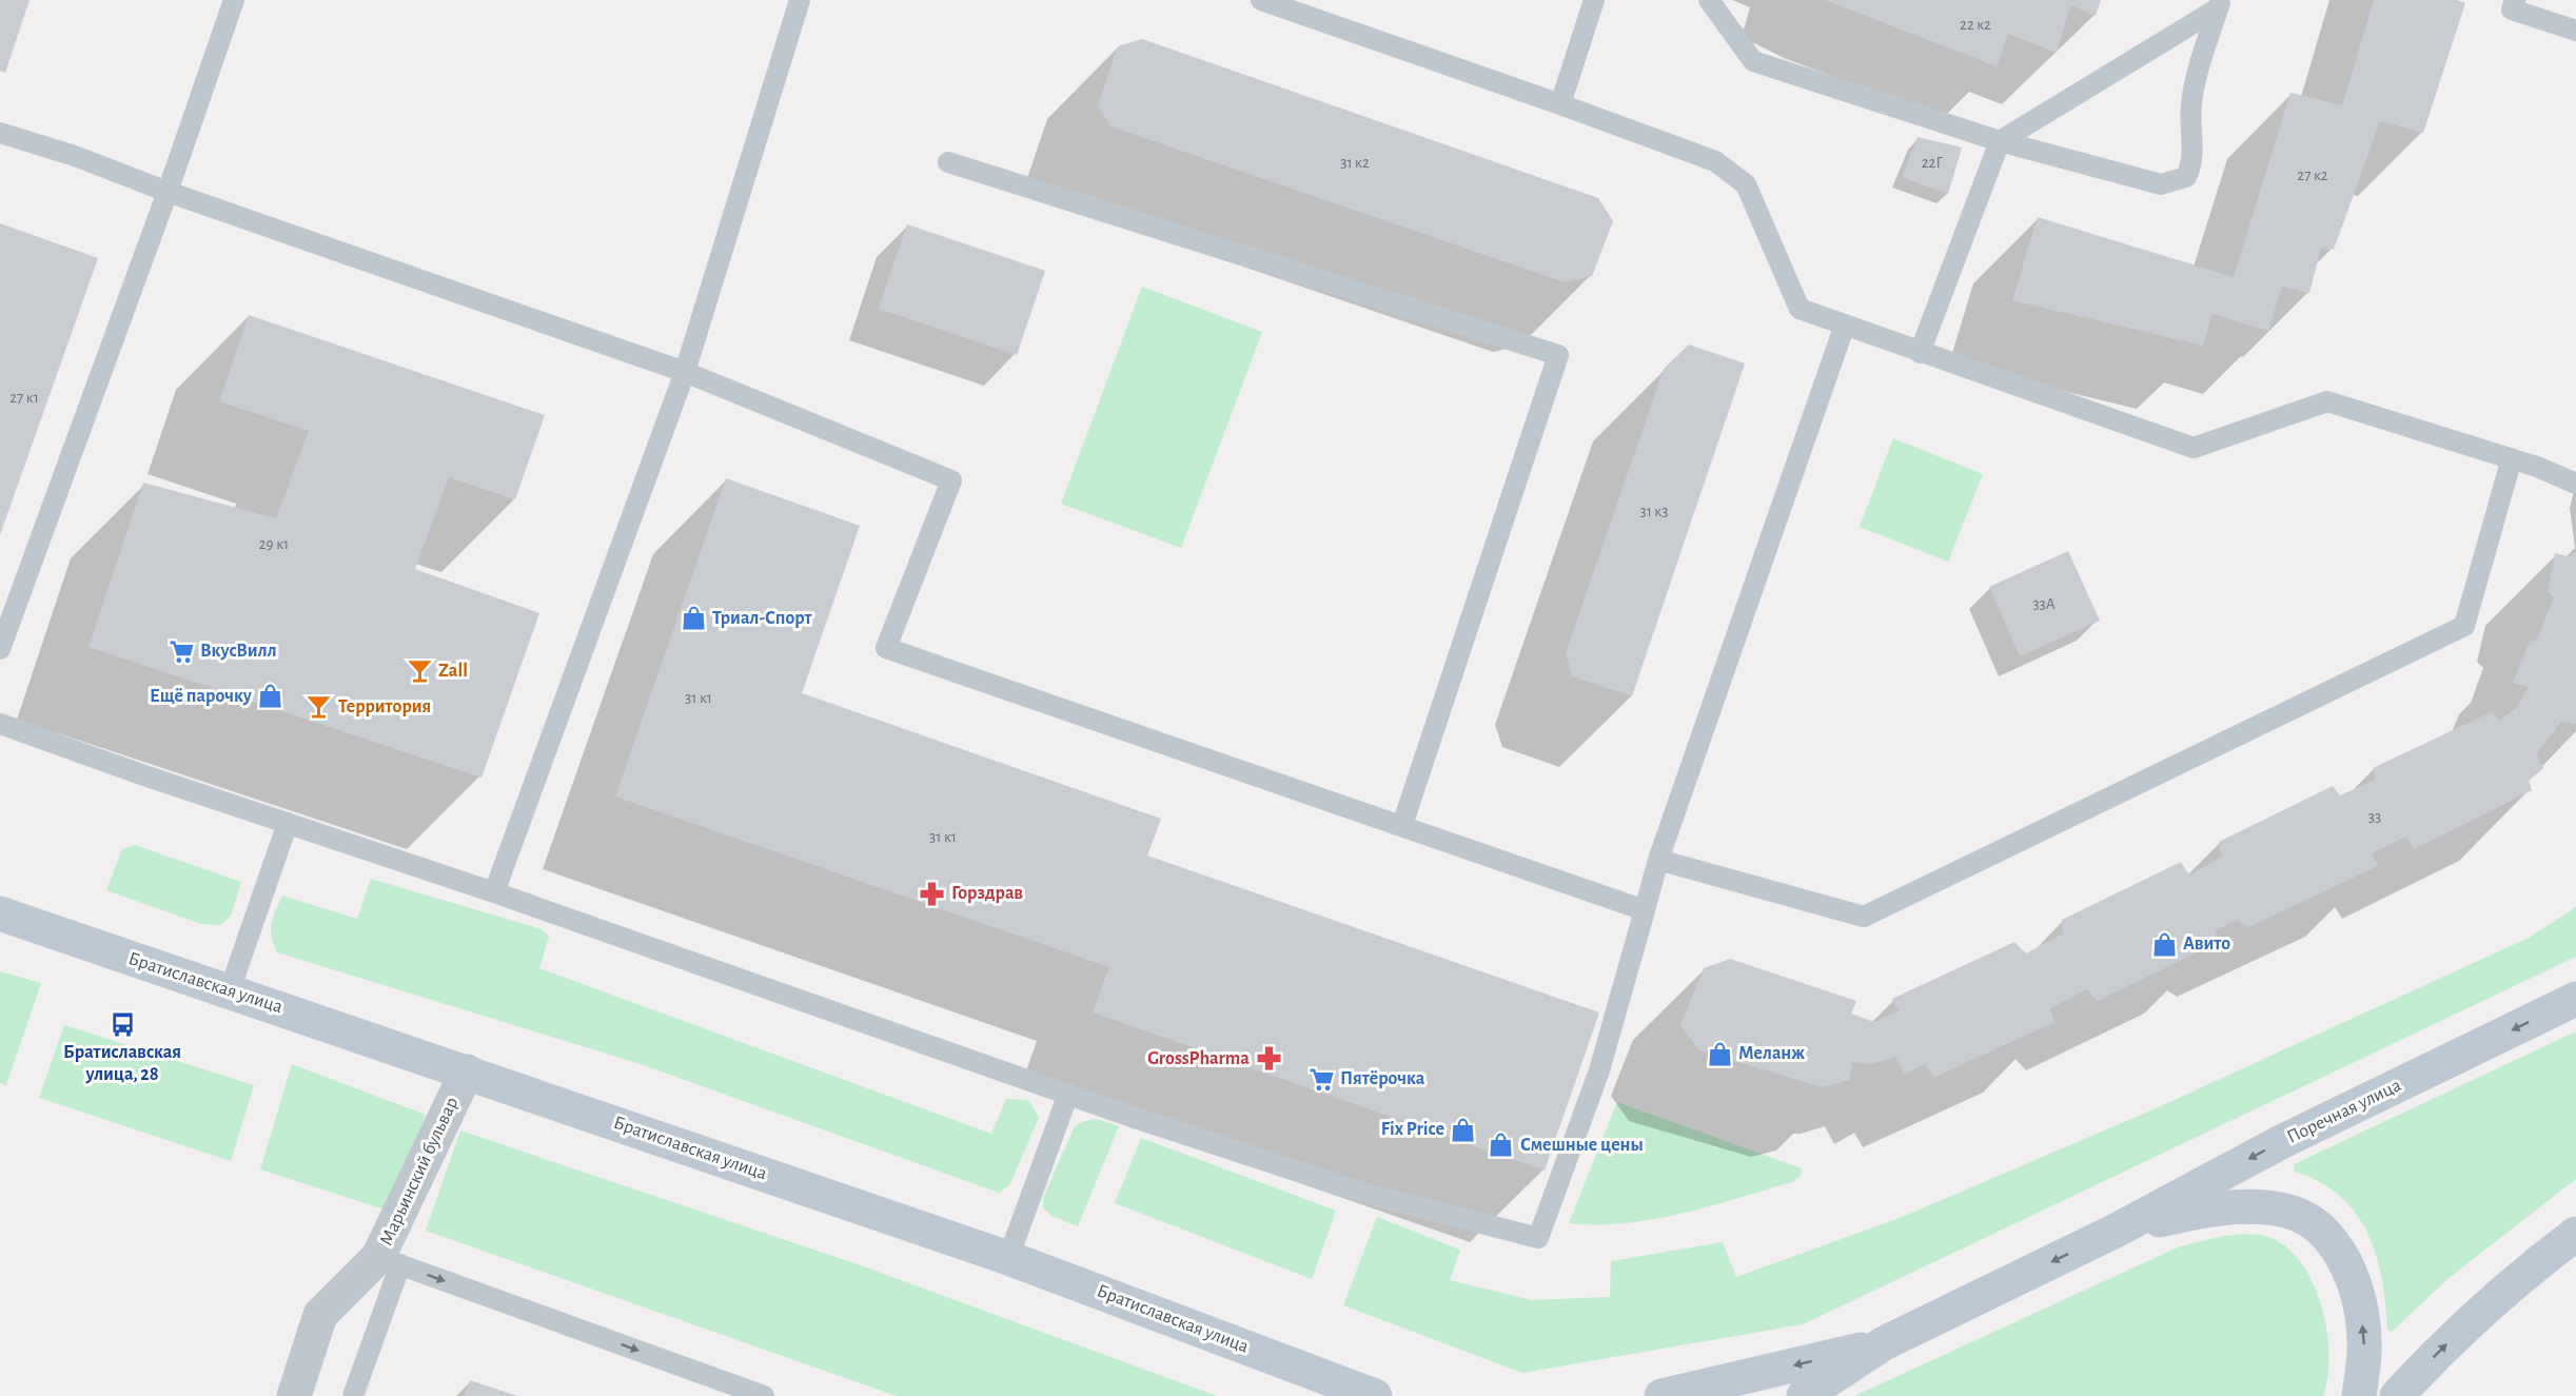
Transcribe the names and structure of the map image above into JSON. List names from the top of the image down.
{
  "streets": {
    "main road": ["Братиславская улица", "Поречная улица"],
    "street": ["Марьинский бульвар"]
  },
  "crossings": [
    ["Братиславская улица", "Марьинский бульвар"]
  ],
  "one_way": ["Поречная улица"],
  "places": {
    "shop": [
      "Триал-Спорт",
      "Ещё парочку",
      "Авито",
      "Меланж",
      "Fix Price",
      "Смешные цены"
    ],
    "supermarket": ["ВкусВилл", "Пятёрочка"],
    "bar": ["Zall", "Территория"],
    "pharmacy": ["Горздрав", "GrossPharma"],
    "bus stop": ["Братиславская улица, 28"]
  },
  "house_numbers": [
    "22 к2",
    "31 к2",
    "22Г",
    "27 к2",
    "27 к1",
    "31 к3",
    "29 к1",
    "33А",
    "31 к1",
    "33",
    "31 к1"
  ]
}
